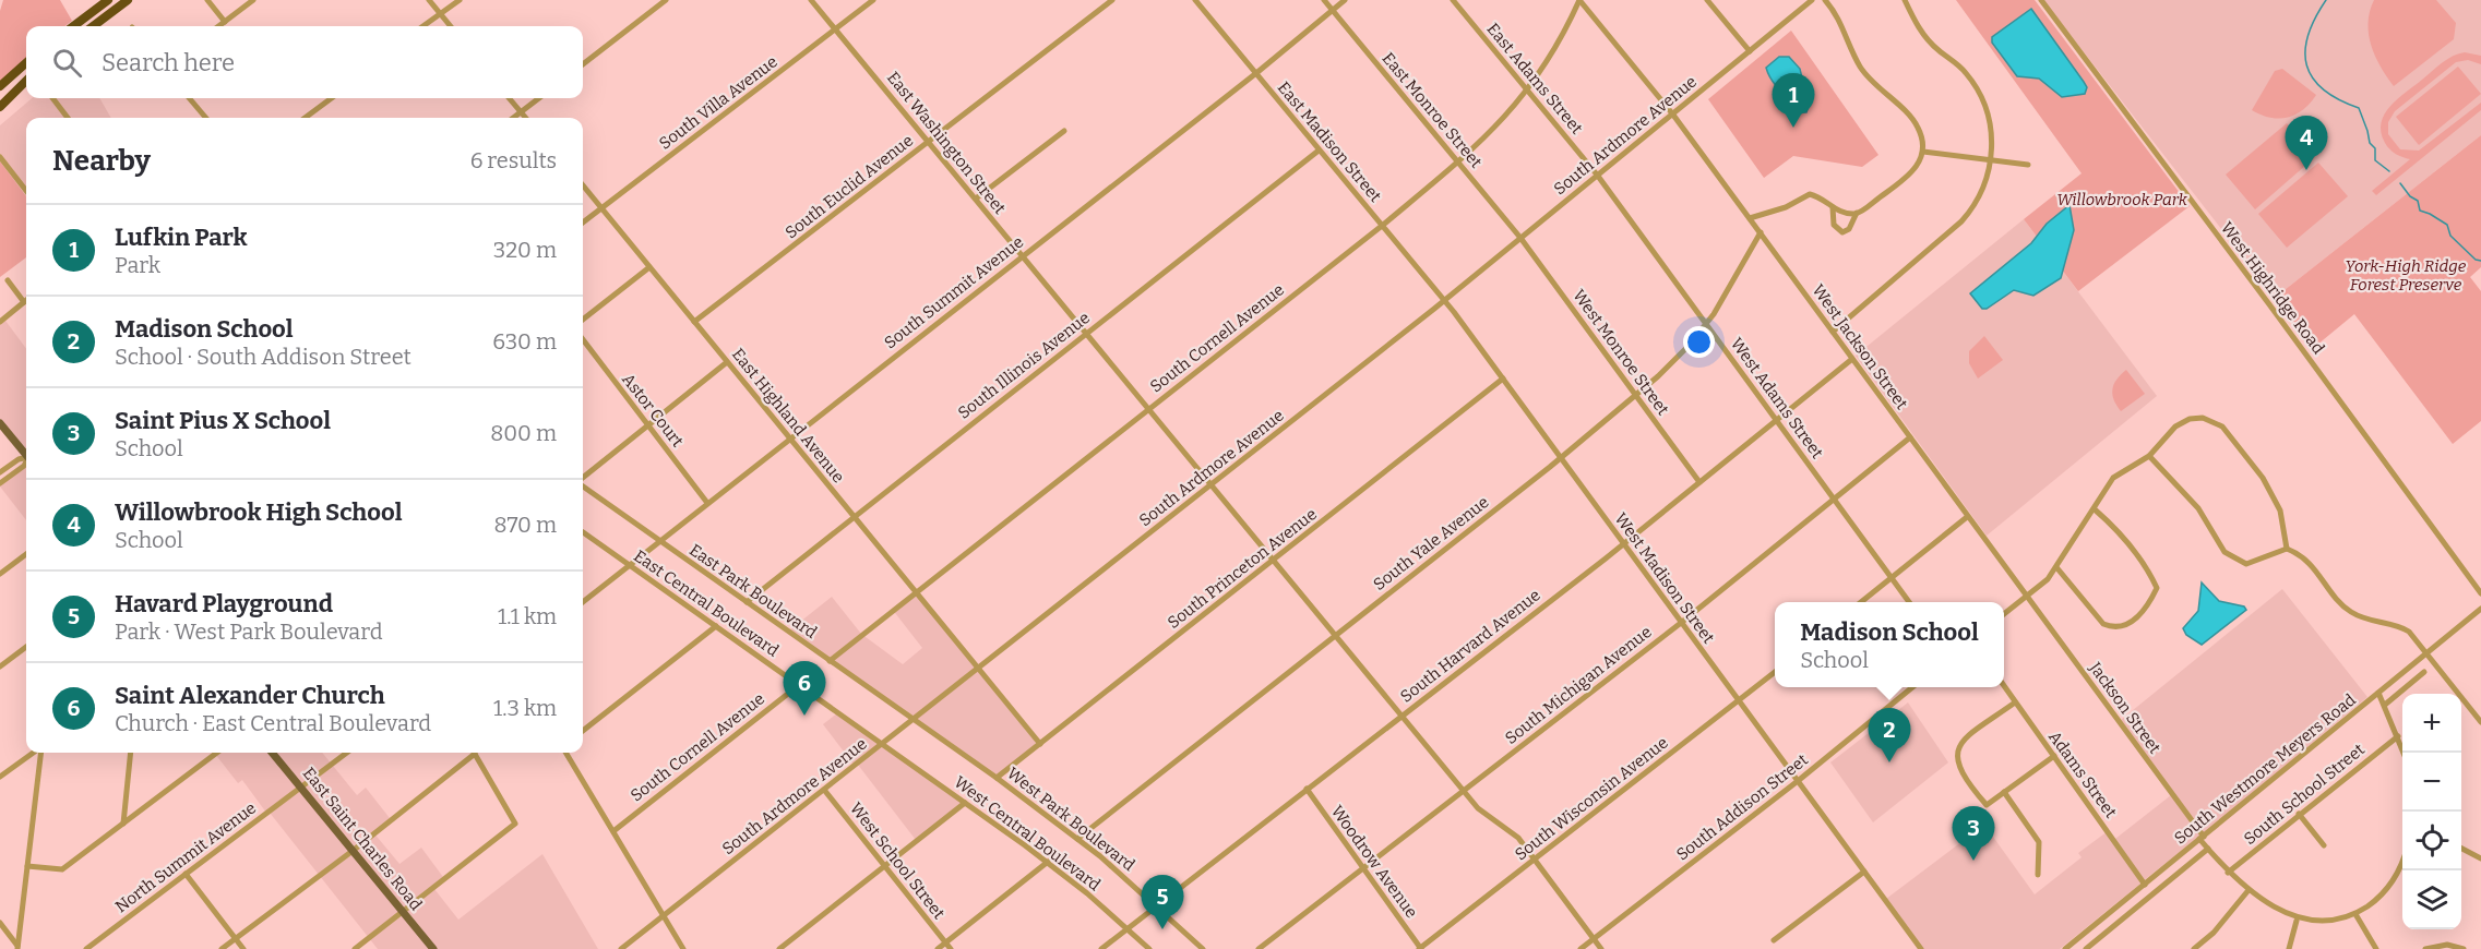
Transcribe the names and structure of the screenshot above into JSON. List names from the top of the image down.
{
  "streets": {
    "main road": ["East Saint Charles Road"],
    "street": [
      "East Adams Street",
      "South Villa Avenue",
      "East Monroe Street",
      "South Ardmore Avenue",
      "East Madison Street",
      "East Washington Street",
      "South Euclid Avenue",
      "West Highridge Road",
      "South Summit Avenue",
      "South Cornell Avenue",
      "West Jackson Street",
      "West Monroe Street",
      "South Illinois Avenue",
      "West Adams Street",
      "Astor Court",
      "East Highland Avenue",
      "South Yale Avenue",
      "South Princeton Avenue",
      "West Madison Street",
      "East Park Boulevard",
      "East Central Boulevard",
      "South Harvard Avenue",
      "South Michigan Avenue",
      "Jackson Street",
      "South Westmore Meyers Road",
      "Adams Street",
      "South School Street",
      "South Wisconsin Avenue",
      "South Addison Street",
      "West Park Boulevard",
      "West Central Boulevard",
      "North Summit Avenue",
      "West School Street",
      "Woodrow Avenue"
    ]
  },
  "crossings": [
    ["East Adams Street", "South Ardmore Avenue"],
    ["East Adams Street", "South Cornell Avenue"],
    ["East Adams Street", "West Adams Street"],
    ["South Villa Avenue", "East Washington Street"],
    ["South Villa Avenue", "East Highland Avenue"],
    ["East Monroe Street", "South Ardmore Avenue"],
    ["East Monroe Street", "South Summit Avenue"],
    ["East Monroe Street", "South Cornell Avenue"],
    ["East Monroe Street", "West Monroe Street"],
    ["South Ardmore Avenue", "East Madison Street"],
    ["South Ardmore Avenue", "East Washington Street"],
    ["South Ardmore Avenue", "West Jackson Street"],
    ["South Ardmore Avenue", "West Monroe Street"],
    ["South Ardmore Avenue", "West Adams Street"],
    ["South Ardmore Avenue", "East Highland Avenue"],
    ["South Ardmore Avenue", "West Madison Street"],
    ["South Ardmore Avenue", "East Park Boulevard"],
    ["South Ardmore Avenue", "East Central Boulevard"],
    ["South Ardmore Avenue", "West Park Boulevard"],
    ["South Ardmore Avenue", "West Central Boulevard"],
    ["South Ardmore Avenue", "West School Street"],
    ["East Madison Street", "South Summit Avenue"],
    ["East Madison Street", "South Cornell Avenue"],
    ["East Madison Street", "South Illinois Avenue"],
    ["East Madison Street", "West Madison Street"],
    ["East Washington Street", "South Euclid Avenue"],
    ["East Washington Street", "South Summit Avenue"],
    ["East Washington Street", "South Cornell Avenue"],
    ["East Washington Street", "South Illinois Avenue"],
    ["East Washington Street", "South Yale Avenue"],
    ["East Washington Street", "South Princeton Avenue"],
    ["East Washington Street", "South Harvard Avenue"],
    ["East Washington Street", "South Michigan Avenue"],
    ["East Washington Street", "South Wisconsin Avenue"],
    ["East Washington Street", "South Addison Street"],
    ["South Euclid Avenue", "East Highland Avenue"],
    ["South Summit Avenue", "Astor Court"],
    ["South Summit Avenue", "East Highland Avenue"],
    ["South Summit Avenue", "East Park Boulevard"],
    ["South Summit Avenue", "East Central Boulevard"],
    ["South Cornell Avenue", "West Jackson Street"],
    ["South Cornell Avenue", "East Highland Avenue"],
    ["South Cornell Avenue", "East Park Boulevard"],
    ["South Cornell Avenue", "East Central Boulevard"],
    ["West Jackson Street", "South Yale Avenue"],
    ["West Jackson Street", "South Harvard Avenue"],
    ["West Jackson Street", "South Michigan Avenue"],
    ["West Jackson Street", "Jackson Street"],
    ["West Monroe Street", "South Yale Avenue"],
    ["West Monroe Street", "South Harvard Avenue"],
    ["South Illinois Avenue", "East Highland Avenue"],
    ["South Illinois Avenue", "East Park Boulevard"],
    ["West Adams Street", "South Yale Avenue"],
    ["West Adams Street", "South Harvard Avenue"],
    ["West Adams Street", "South Michigan Avenue"],
    ["East Highland Avenue", "South Princeton Avenue"],
    ["South Yale Avenue", "West Madison Street"],
    ["South Yale Avenue", "West Park Boulevard"],
    ["South Princeton Avenue", "West Madison Street"],
    ["South Princeton Avenue", "West Park Boulevard"],
    ["West Madison Street", "South Harvard Avenue"],
    ["West Madison Street", "South Michigan Avenue"],
    ["West Madison Street", "South Wisconsin Avenue"],
    ["West Madison Street", "South Addison Street"],
    ["East Park Boulevard", "West Park Boulevard"],
    ["East Central Boulevard", "West Central Boulevard"],
    ["South Harvard Avenue", "West Park Boulevard"],
    ["South Harvard Avenue", "West Central Boulevard"],
    ["South Harvard Avenue", "Woodrow Avenue"],
    ["South Michigan Avenue", "Woodrow Avenue"],
    ["Jackson Street", "South Westmore Meyers Road"],
    ["Jackson Street", "South School Street"],
    ["South Westmore Meyers Road", "Adams Street"],
    ["South Wisconsin Avenue", "Woodrow Avenue"],
    ["East Saint Charles Road", "North Summit Avenue"]
  ],
  "parks": ["Willowbrook Park", "York-High Ridge Forest Preserve"],
  "page": {
    "search": "Search here",
    "pins": [
      "1",
      "4",
      "6",
      "2",
      "3",
      "5"
    ],
    "heading": ["Nearby", "6 results"],
    "list": [
      {
        "mark": "1",
        "name": "Lufkin Park",
        "note": "Park",
        "value": "320 m"
      },
      {
        "mark": "2",
        "name": "Madison School",
        "note": "School · South Addison Street",
        "value": "630 m"
      },
      {
        "mark": "3",
        "name": "Saint Pius X School",
        "note": "School",
        "value": "800 m"
      },
      {
        "mark": "4",
        "name": "Willowbrook High School",
        "note": "School",
        "value": "870 m"
      },
      {
        "mark": "5",
        "name": "Havard Playground",
        "note": "Park · West Park Boulevard",
        "value": "1.1 km"
      },
      {
        "mark": "6",
        "name": "Saint Alexander Church",
        "note": "Church · East Central Boulevard",
        "value": "1.3 km"
      }
    ],
    "popup": ["Madison School", "School"],
    "map_buttons": ["+", "−"]
  }
}
